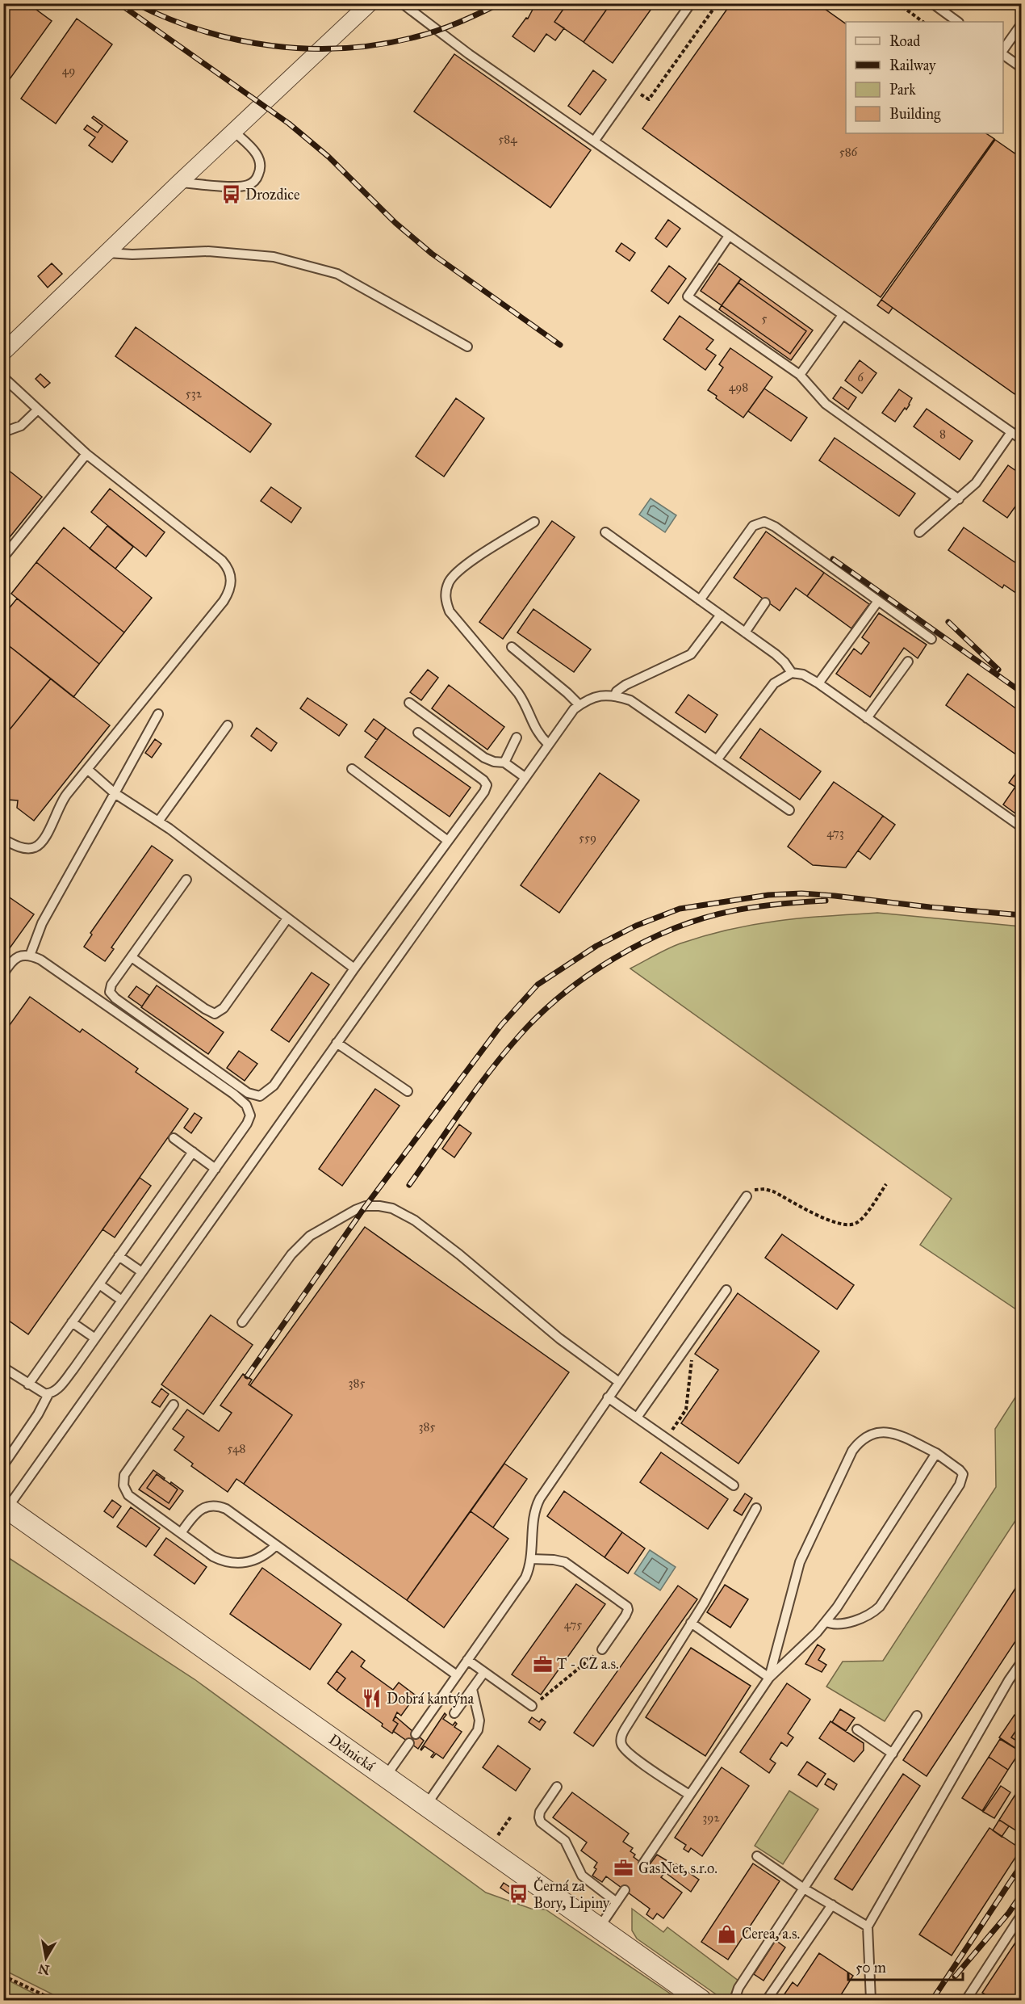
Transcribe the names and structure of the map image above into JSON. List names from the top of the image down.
{
  "streets": {
    "street": ["Dělnická"]
  },
  "places": {
    "bus stop": ["Drozdice", "Černá za Bory, Lipiny"],
    "office": ["T - CZ a.s.", "GasNet, s.r.o."],
    "restaurant": ["Dobrá kantýna"],
    "shop": ["Cerea, a.s."]
  },
  "house_numbers": [
    "49",
    "584",
    "586",
    "5",
    "6",
    "498",
    "532",
    "8",
    "473",
    "559",
    "385",
    "385",
    "548",
    "475",
    "392"
  ],
  "legend": [
    "Road",
    "Railway",
    "Park",
    "Building"
  ],
  "scale_bar": "50 m",
  "north": "bottom"
}
